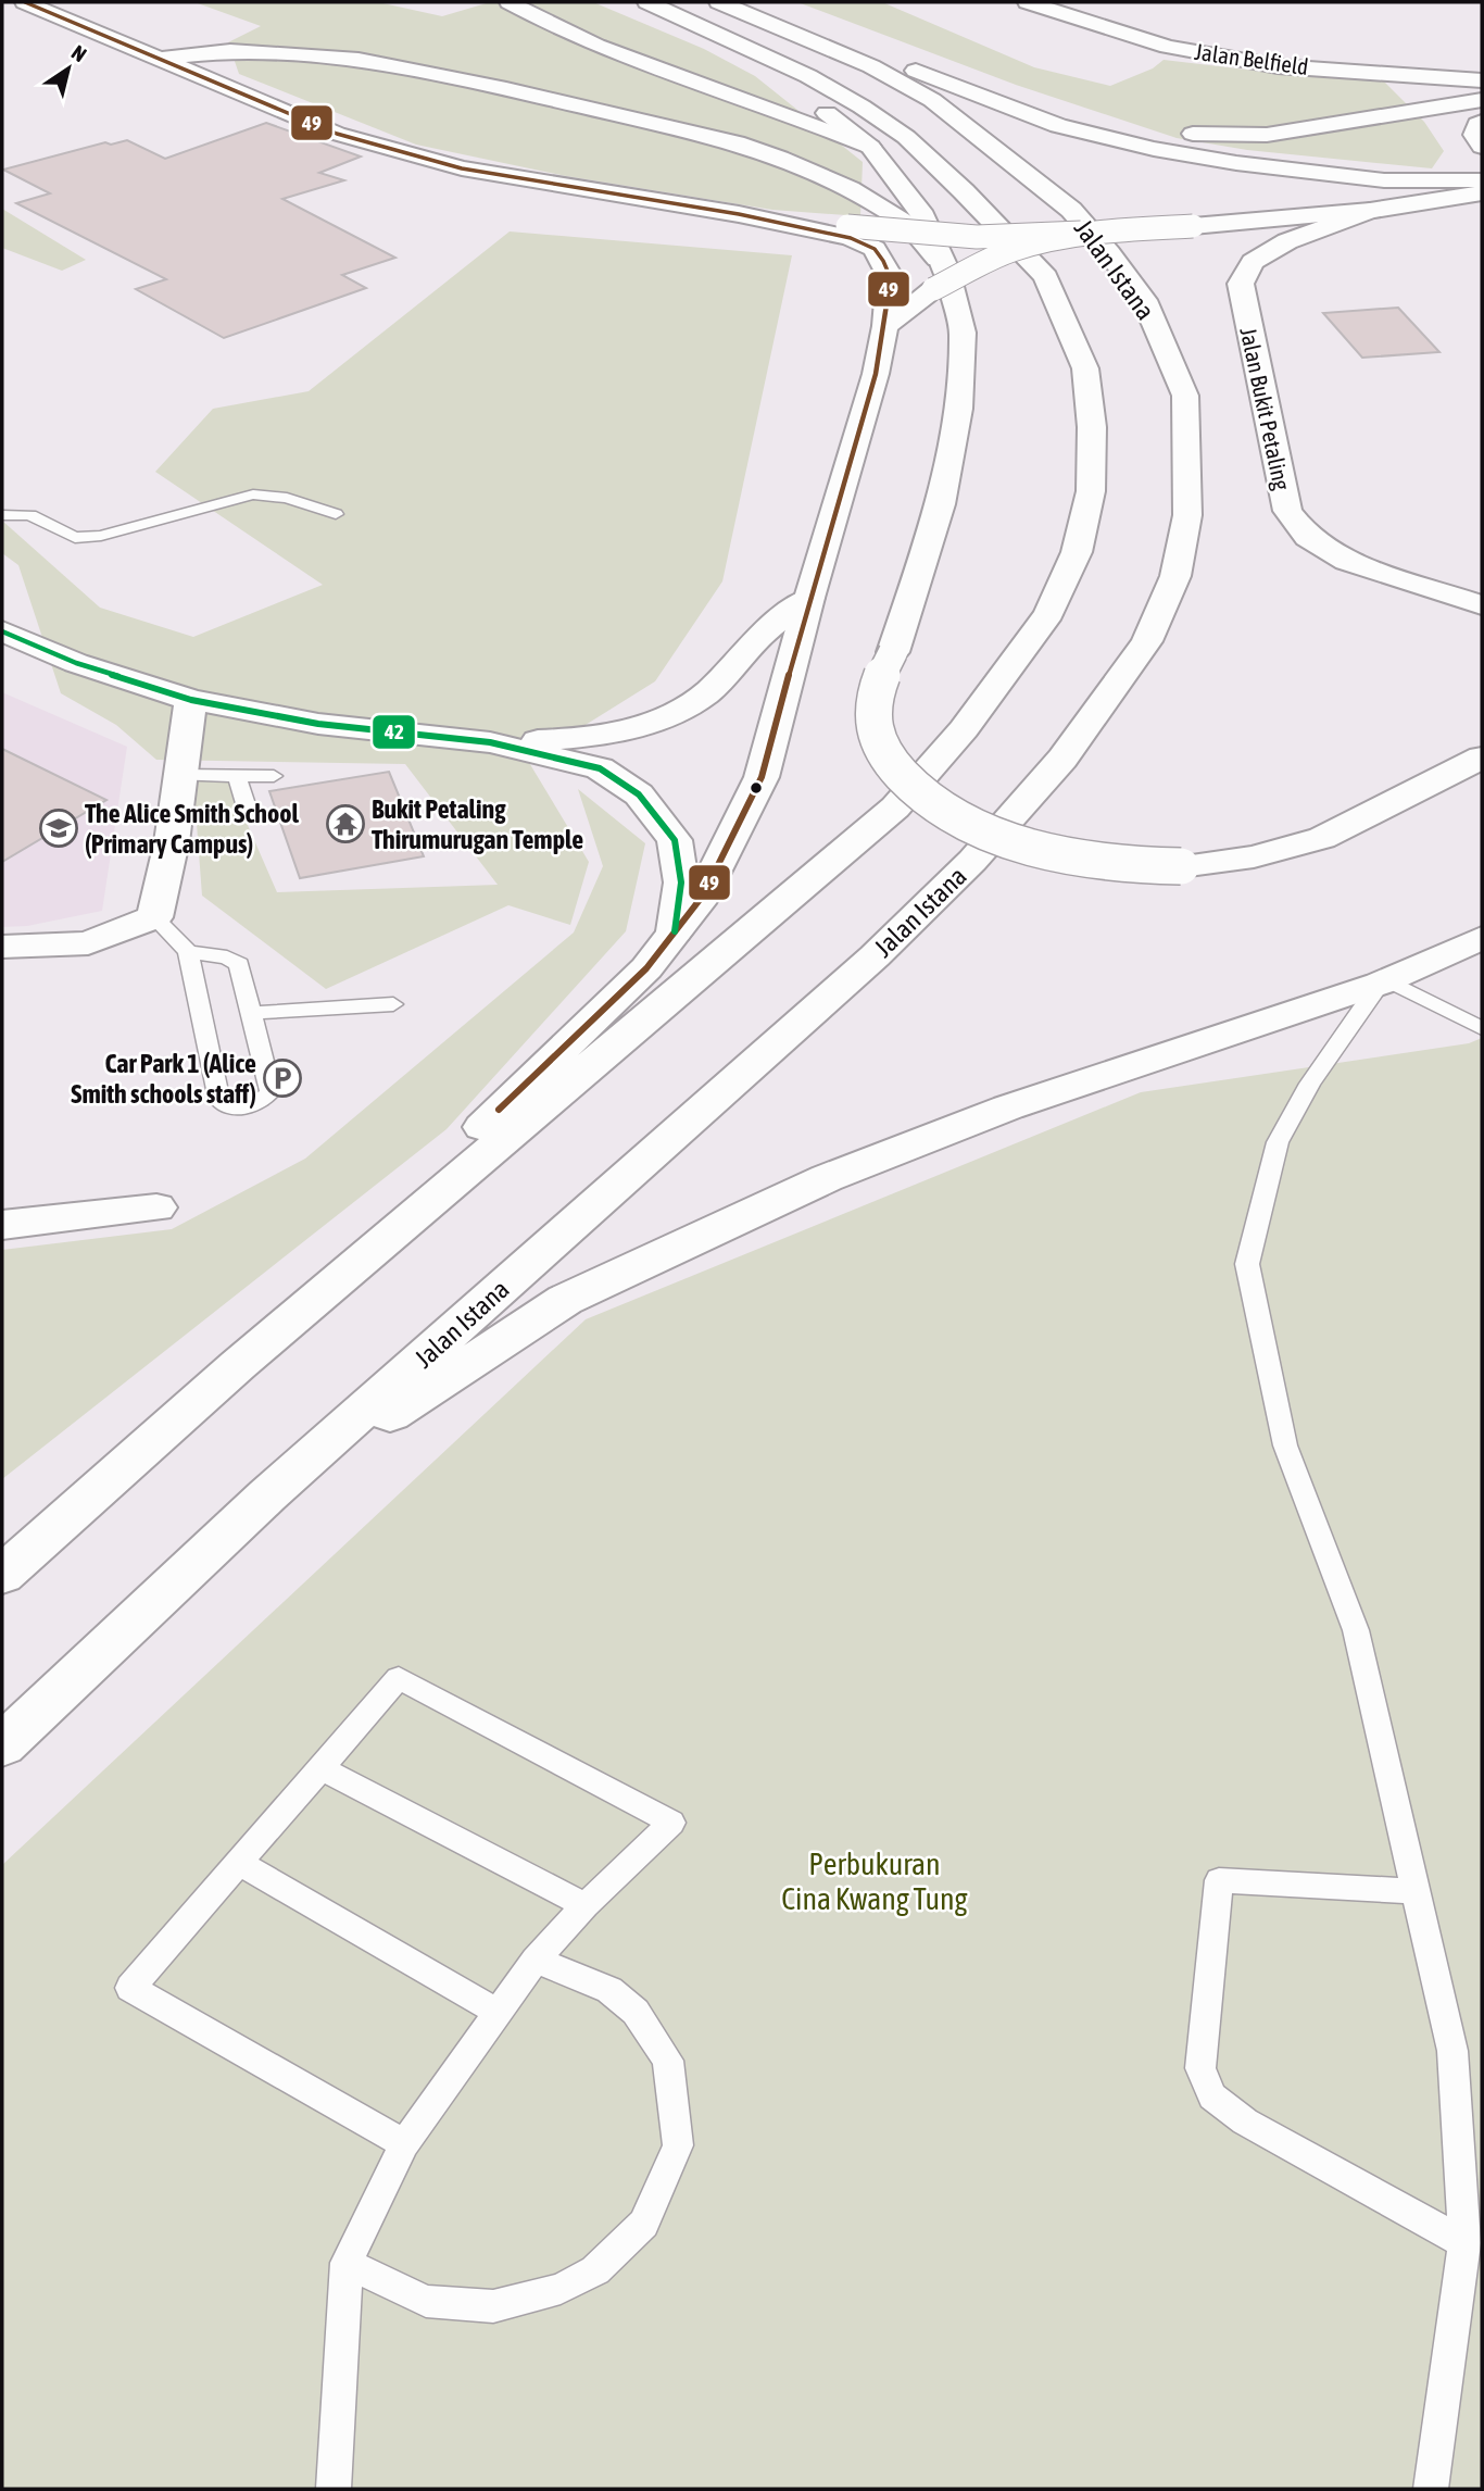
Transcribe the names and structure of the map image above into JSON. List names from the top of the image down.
{
  "streets": {
    "main road": ["Jalan Belfield", "Jalan Istana", "Jalan Bukit Petaling"]
  },
  "parks": ["Perbukuran Cina Kwang Tung"],
  "places": {
    "temple": ["Bukit Petaling Thirumurugan Temple"],
    "school or university": ["The Alice Smith School (Primary Campus)"],
    "parking": ["Car Park 1 (Alice Smith schools staff)"]
  },
  "lines": ["transit line 49", "transit line 42"],
  "north": "top right"
}
